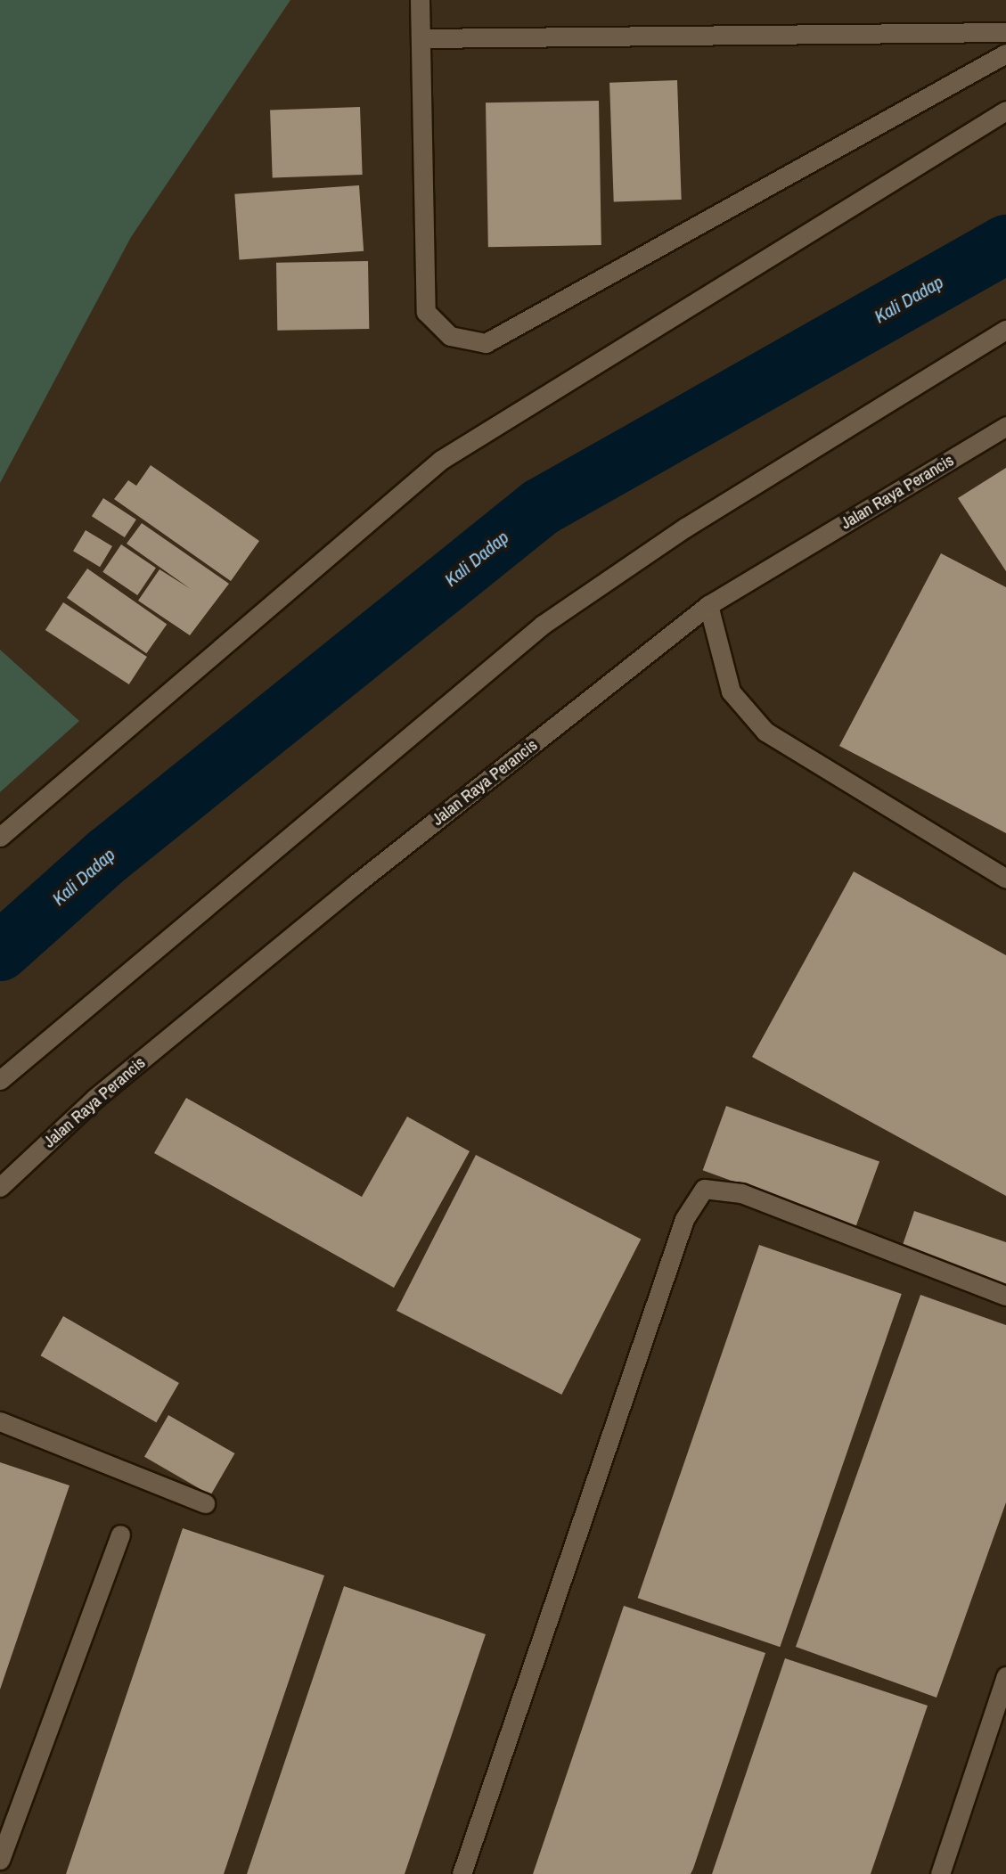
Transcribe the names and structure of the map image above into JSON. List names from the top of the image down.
{
  "streets": {
    "street": ["Jalan Raya Perancis"]
  },
  "water": ["Kali Dadap"]
}
